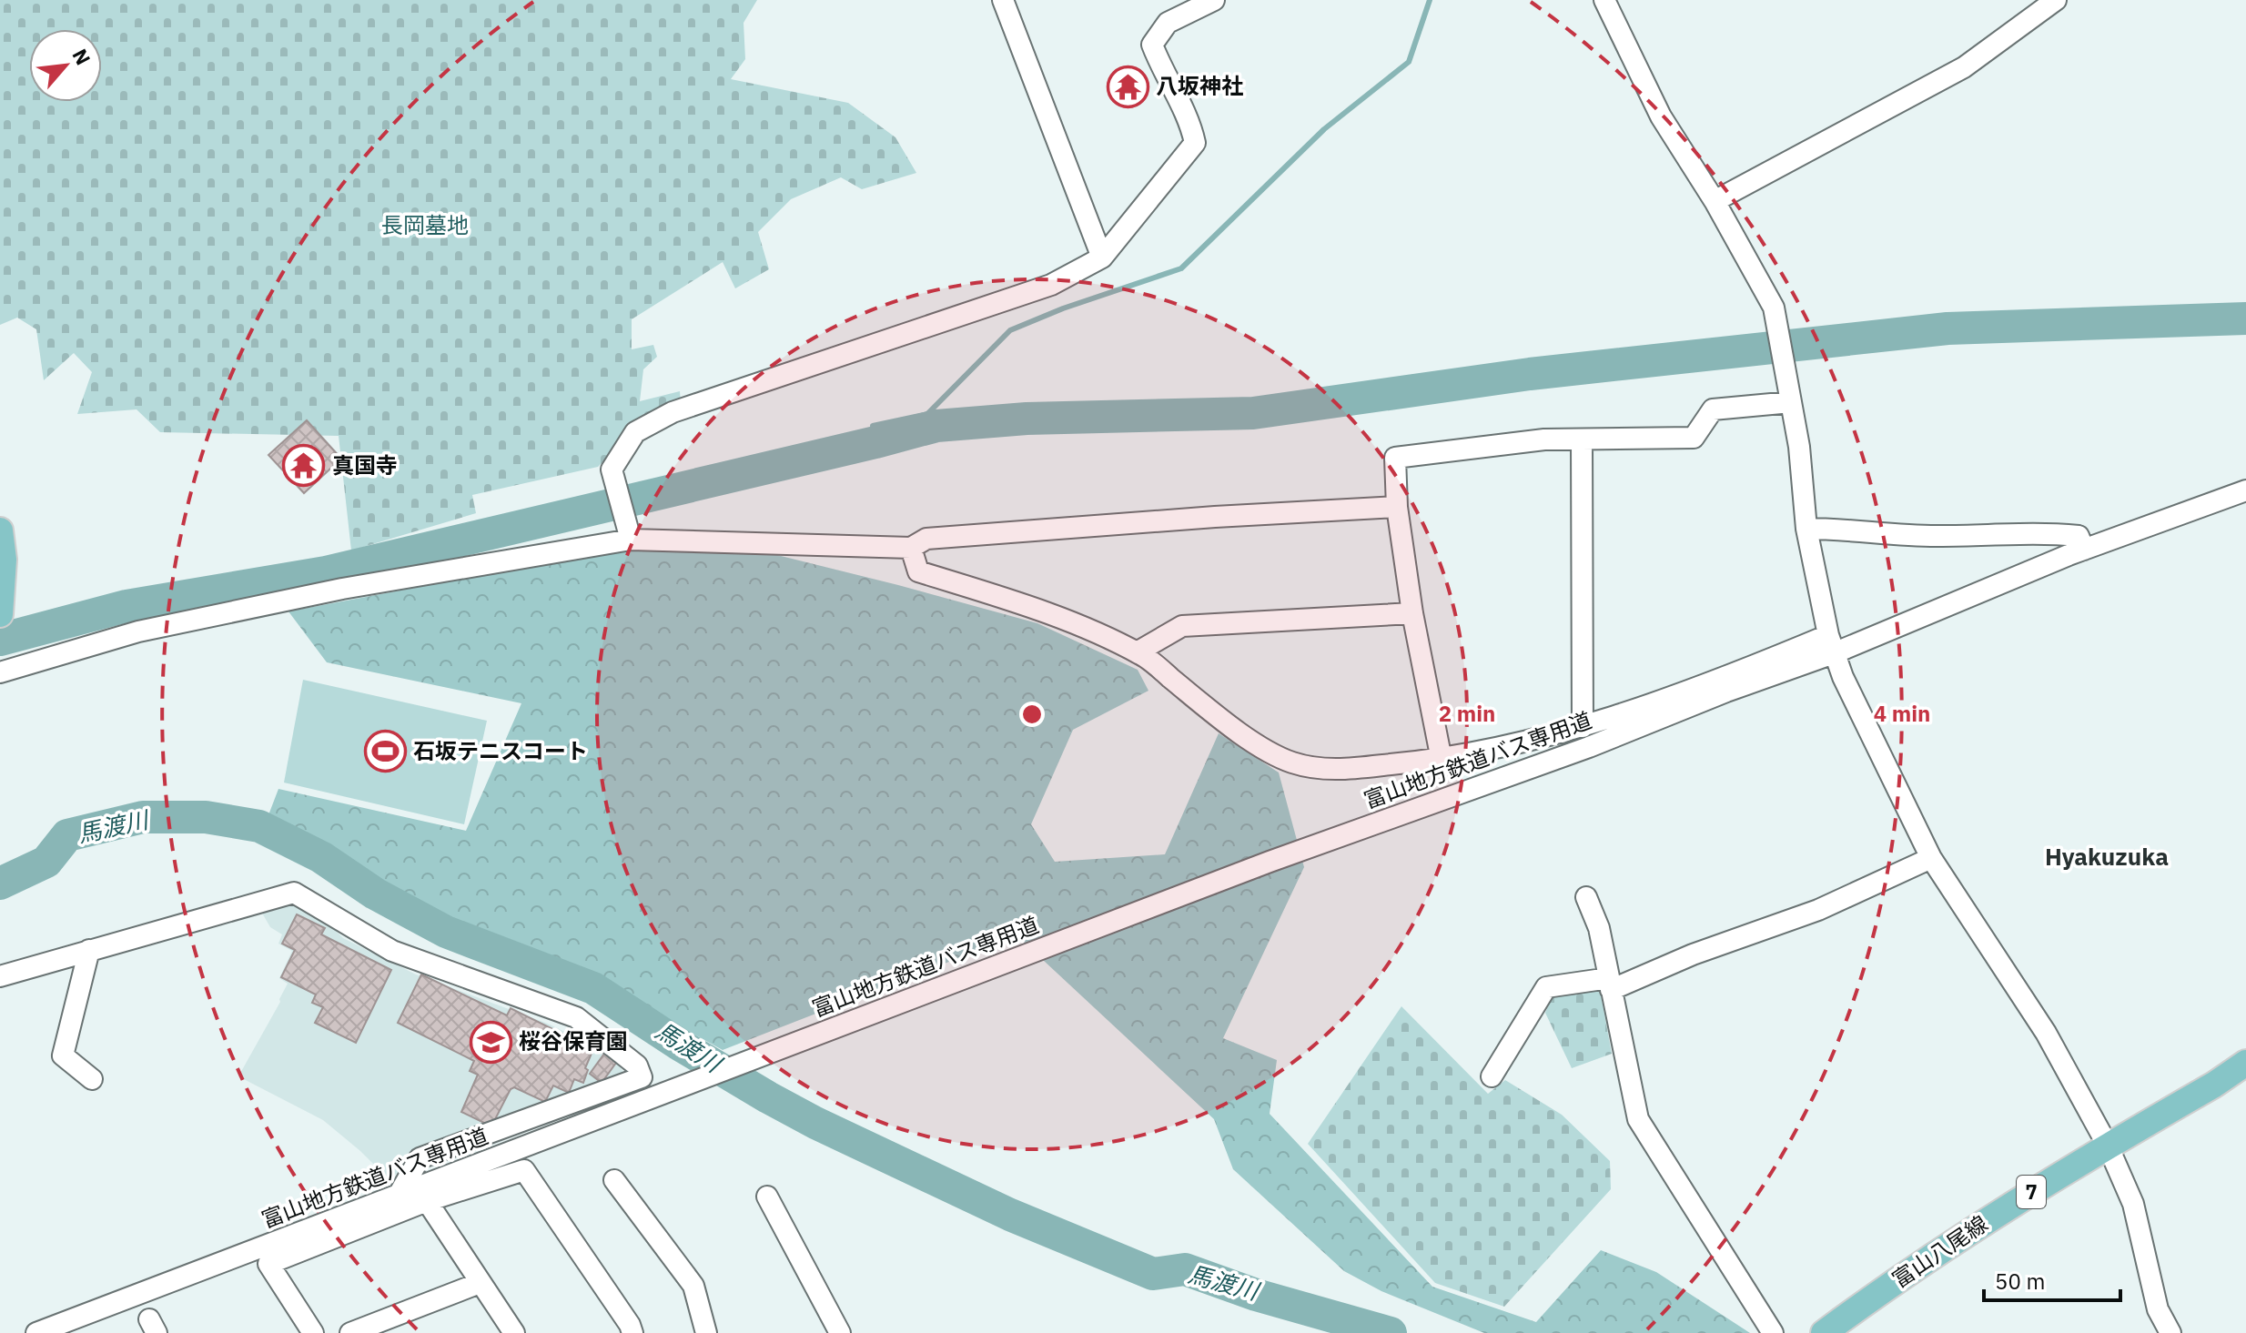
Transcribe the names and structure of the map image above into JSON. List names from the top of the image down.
{
  "streets": {
    "main road": ["7", "富山八尾線"],
    "street": ["富山地方鉄道バス専用道"]
  },
  "districts": ["Hyakuzuka"],
  "water": ["馬渡川"],
  "parks": ["長岡墓地"],
  "places": {
    "temple": ["八坂神社", "真国寺"],
    "sports": ["石坂テニスコート"],
    "school or university": ["桜谷保育園"]
  },
  "scale_bar": "50 m",
  "north": "top right",
  "rings": ["2 min", "4 min"]
}
